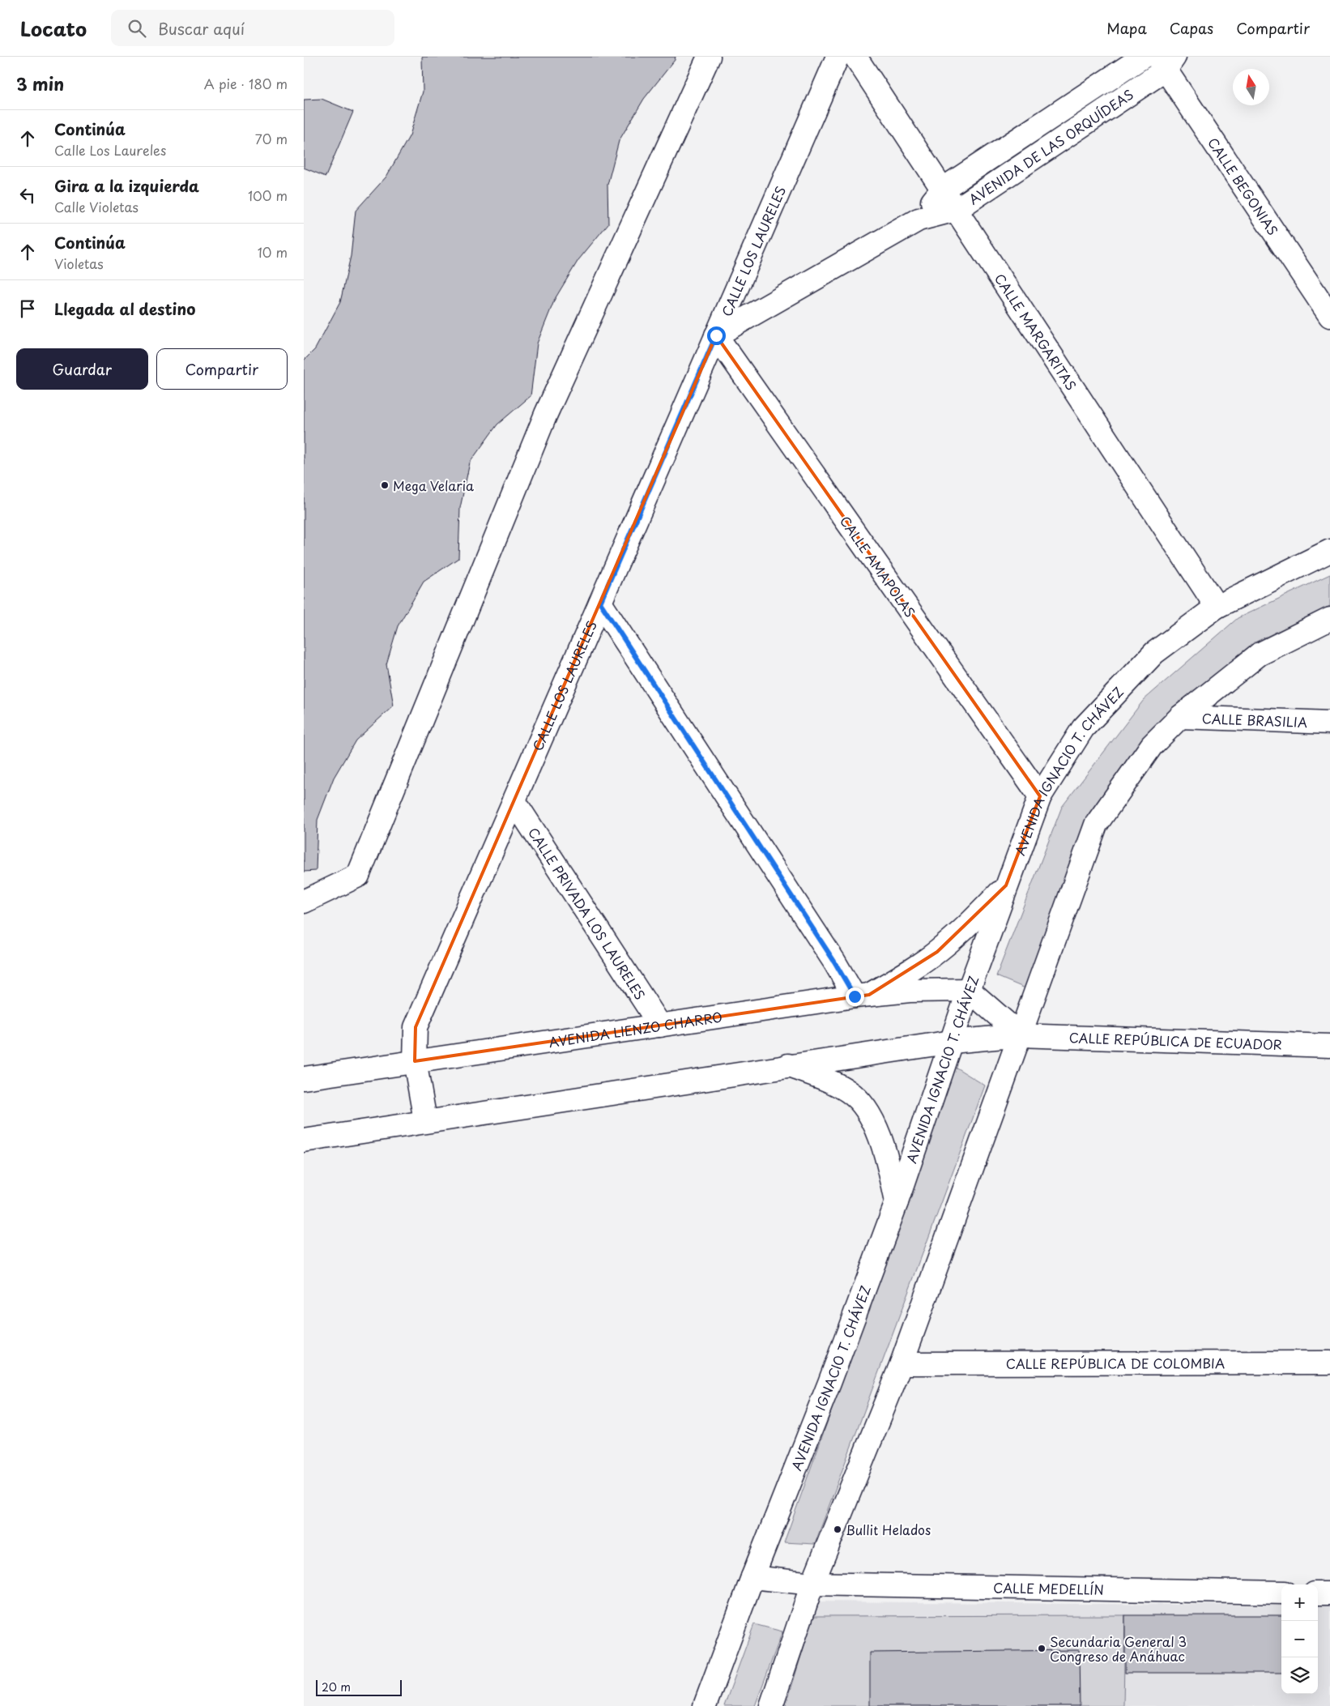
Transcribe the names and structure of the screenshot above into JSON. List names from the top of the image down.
{
  "streets": {
    "street": [
      "AVENIDA DE LAS ORQUÍDEAS",
      "CALLE BEGONIAS",
      "CALLE LOS LAURELES",
      "CALLE MARGARITAS",
      "CALLE AMAPOLAS",
      "CALLE BRASILIA",
      "AVENIDA IGNACIO T. CHÁVEZ",
      "CALLE PRIVADA LOS LAURELES",
      "AVENIDA LIENZO CHARRO",
      "CALLE REPÚBLICA DE ECUADOR",
      "CALLE REPÚBLICA DE COLOMBIA",
      "CALLE MEDELLÍN"
    ]
  },
  "crossings": [
    ["AVENIDA DE LAS ORQUÍDEAS", "CALLE BEGONIAS"],
    ["AVENIDA DE LAS ORQUÍDEAS", "CALLE LOS LAURELES"],
    ["AVENIDA DE LAS ORQUÍDEAS", "CALLE MARGARITAS"],
    ["AVENIDA DE LAS ORQUÍDEAS", "CALLE AMAPOLAS"],
    ["CALLE LOS LAURELES", "CALLE AMAPOLAS"],
    ["CALLE LOS LAURELES", "CALLE PRIVADA LOS LAURELES"],
    ["CALLE LOS LAURELES", "AVENIDA LIENZO CHARRO"],
    ["CALLE MARGARITAS", "AVENIDA IGNACIO T. CHÁVEZ"],
    ["CALLE AMAPOLAS", "AVENIDA IGNACIO T. CHÁVEZ"],
    ["AVENIDA IGNACIO T. CHÁVEZ", "AVENIDA LIENZO CHARRO"],
    ["AVENIDA IGNACIO T. CHÁVEZ", "CALLE REPÚBLICA DE ECUADOR"],
    ["AVENIDA IGNACIO T. CHÁVEZ", "CALLE MEDELLÍN"],
    ["CALLE PRIVADA LOS LAURELES", "AVENIDA LIENZO CHARRO"]
  ],
  "places": ["Mega Velaria", "Bullit Helados", "Secundaria General 3 Congreso de Anáhuac"],
  "scale_bar": "20 m",
  "north": "top",
  "page": {
    "header": "Locato",
    "search": "Buscar aquí",
    "nav": ["Mapa", "Capas", "Compartir"],
    "heading": ["3 min", "A pie · 180 m"],
    "list": [
      ["Continúa", "Calle Los Laureles", "70 m"],
      ["Gira a la izquierda", "Calle Violetas", "100 m"],
      ["Continúa", "Violetas", "10 m"],
      "Llegada al destino"
    ],
    "buttons": ["Guardar", "Compartir"],
    "map_buttons": ["+", "−"],
    "scale": "20 m"
  }
}
